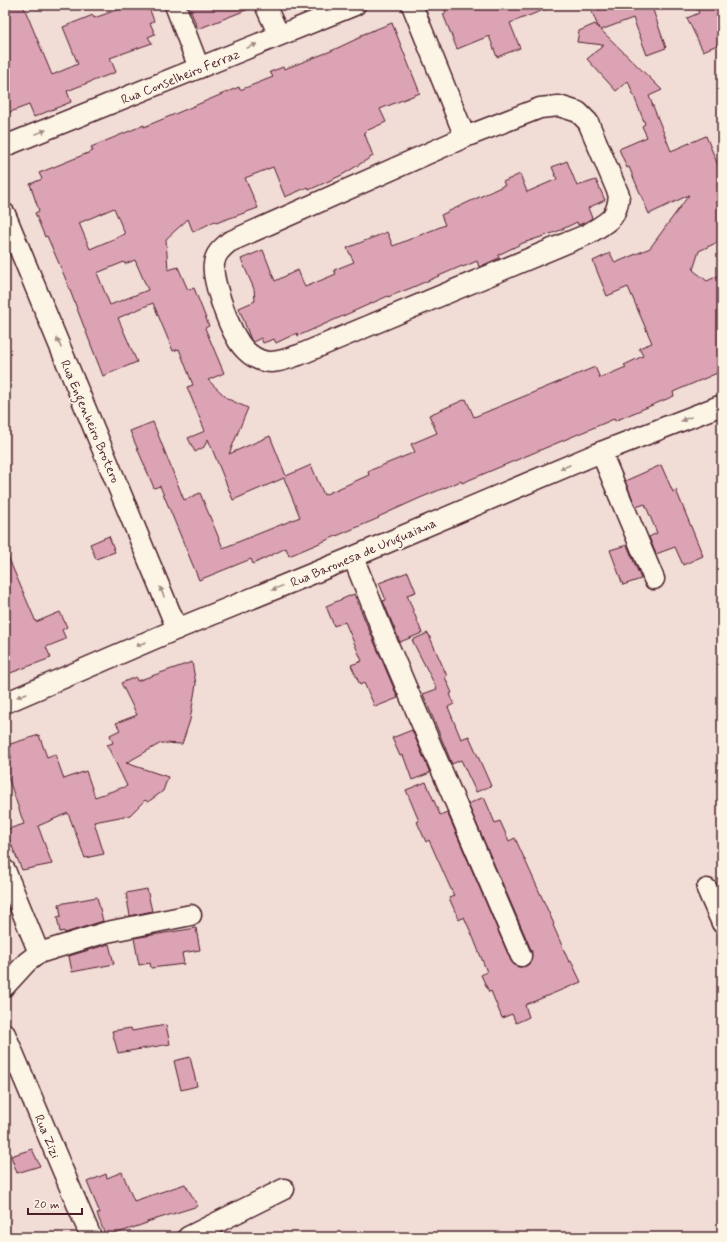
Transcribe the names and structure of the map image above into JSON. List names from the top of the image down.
{
  "streets": {
    "street": [
      "Rua Conselheiro Ferraz",
      "Rua Engenheiro Brotero",
      "Rua Baronesa de Uruguaiana",
      "Rua Zizi"
    ]
  },
  "crossings": [
    ["Rua Engenheiro Brotero", "Rua Baronesa de Uruguaiana"]
  ],
  "one_way": ["Rua Conselheiro Ferraz", "Rua Engenheiro Brotero", "Rua Baronesa de Uruguaiana"],
  "scale_bar": "20 m"
}
